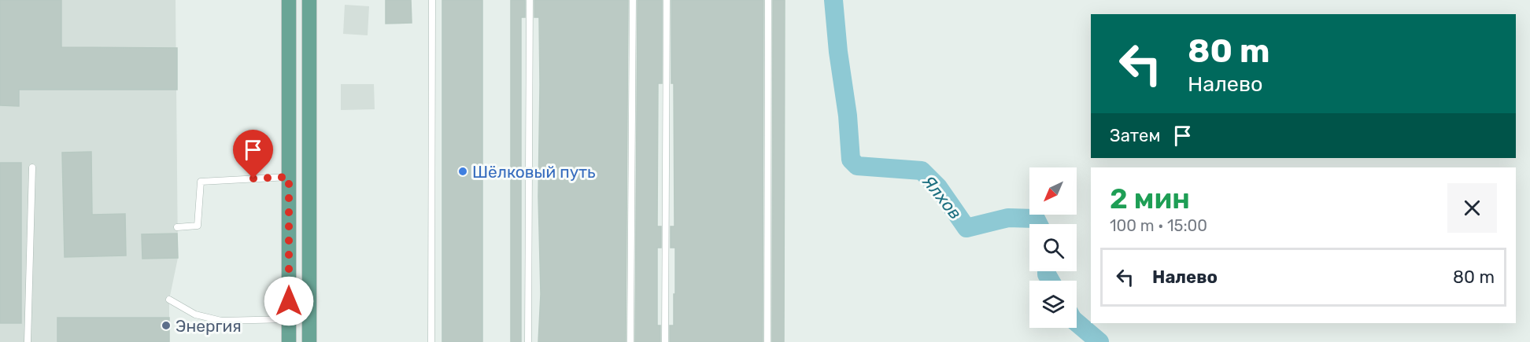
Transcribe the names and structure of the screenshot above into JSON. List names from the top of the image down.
{
  "water": ["Ялхов"],
  "places": ["Шёлковый путь", "Энергия"],
  "north": "bottom left",
  "page": {
    "turn": ["80 m", "Налево"],
    "then": "Затем",
    "heading": ["2 мин", "100 m · 15:00"],
    "list": [
      {
        "name": "Налево",
        "value": "80 m"
      }
    ]
  }
}
